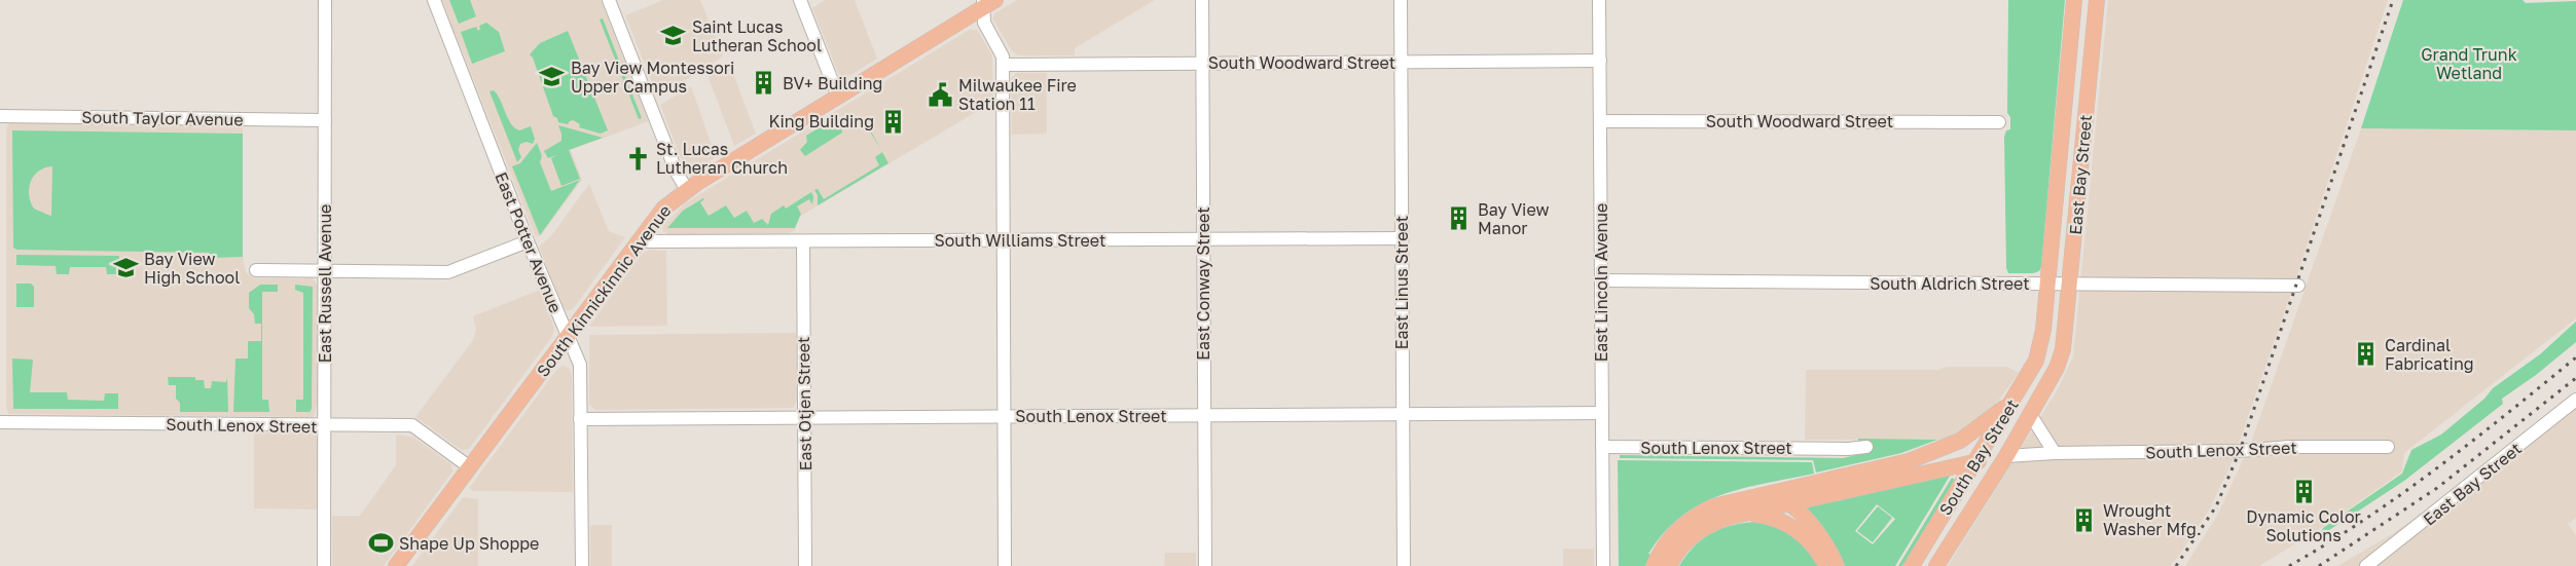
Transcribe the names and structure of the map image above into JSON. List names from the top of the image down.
{
  "streets": {
    "main road": ["East Bay Street", "South Kinnickinnic Avenue", "South Bay Street"],
    "street": [
      "South Woodward Street",
      "South Taylor Avenue",
      "South Williams Street",
      "East Potter Avenue",
      "East Linus Street",
      "East Lincoln Avenue",
      "East Russell Avenue",
      "East Conway Street",
      "South Aldrich Street",
      "East Otjen Street",
      "South Lenox Street"
    ]
  },
  "crossings": [
    ["South Woodward Street", "East Linus Street"],
    ["South Woodward Street", "East Lincoln Avenue"],
    ["South Woodward Street", "East Conway Street"],
    ["South Taylor Avenue", "East Russell Avenue"],
    ["East Bay Street", "South Aldrich Street"],
    ["East Bay Street", "South Bay Street"],
    ["South Williams Street", "East Linus Street"],
    ["South Williams Street", "East Conway Street"],
    ["South Williams Street", "South Kinnickinnic Avenue"],
    ["South Williams Street", "East Otjen Street"],
    ["East Potter Avenue", "South Kinnickinnic Avenue"],
    ["East Potter Avenue", "South Lenox Street"],
    ["East Linus Street", "South Lenox Street"],
    ["East Lincoln Avenue", "South Aldrich Street"],
    ["East Lincoln Avenue", "South Lenox Street"],
    ["East Russell Avenue", "South Lenox Street"],
    ["East Conway Street", "South Lenox Street"],
    ["South Kinnickinnic Avenue", "South Lenox Street"],
    ["East Otjen Street", "South Lenox Street"],
    ["South Lenox Street", "South Bay Street"]
  ],
  "parks": ["Grand Trunk Wetland"],
  "places": {
    "school or university": ["Saint Lucas Lutheran School", "Bay View Montessori Upper Campus", "Bay View High School"],
    "building": [
      "BV+ Building",
      "King Building",
      "Bay View Manor",
      "Cardinal Fabricating",
      "Dynamic Color Solutions",
      "Wrought Washer Mfg."
    ],
    "public building": ["Milwaukee Fire Station 11"],
    "church": ["St. Lucas Lutheran Church"],
    "sports": ["Shape Up Shoppe"]
  }
}
